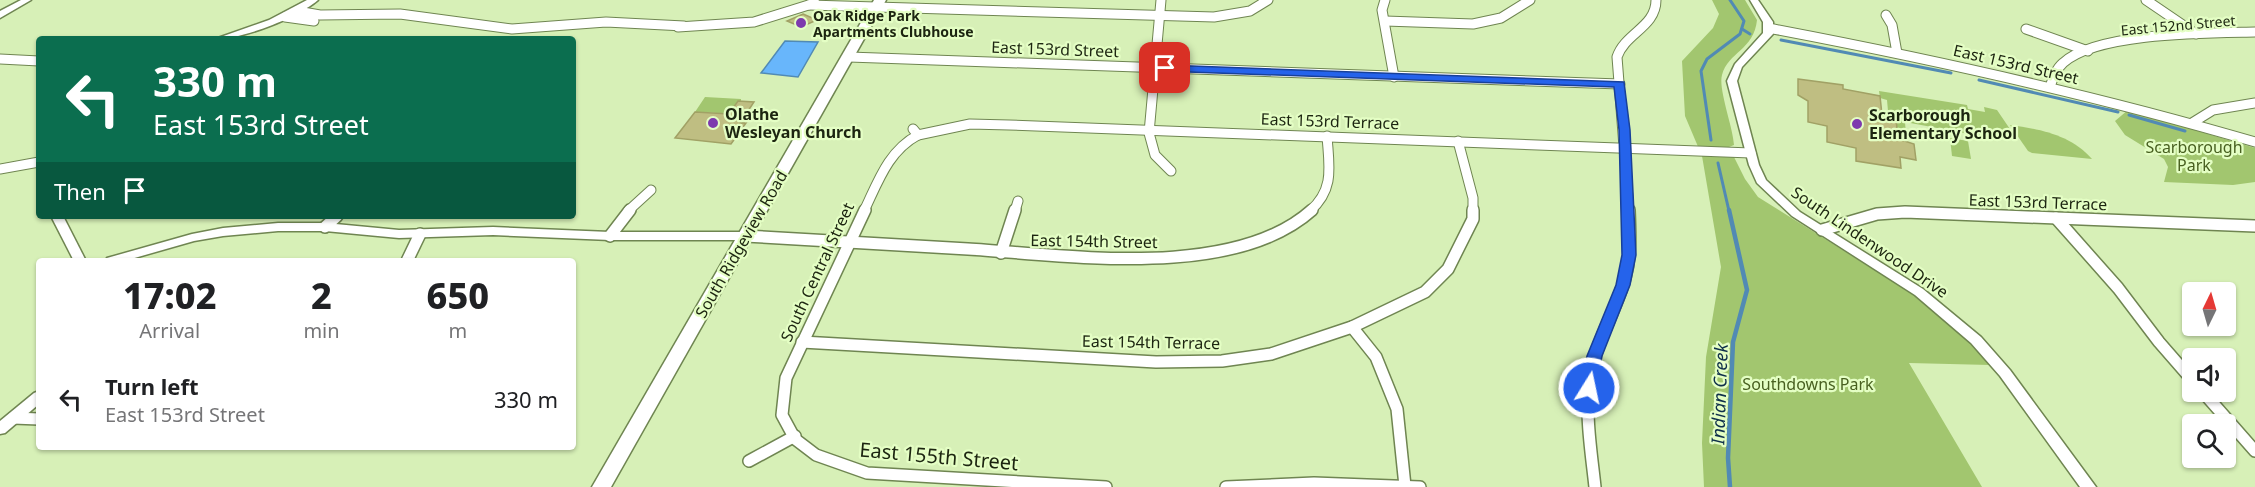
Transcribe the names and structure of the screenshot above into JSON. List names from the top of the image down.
{
  "streets": {
    "main road": ["South Ridgeview Road"],
    "street": [
      "East 152nd Street",
      "East 153rd Street",
      "East 153rd Terrace",
      "East 154th Street",
      "South Lindenwood Drive",
      "South Central Street",
      "East 154th Terrace",
      "East 155th Street"
    ]
  },
  "crossings": [
    ["East 152nd Street", "East 153rd Street"],
    ["East 153rd Street", "South Lindenwood Drive"],
    ["East 153rd Street", "South Ridgeview Road"],
    ["East 153rd Terrace", "East 154th Street"],
    ["East 153rd Terrace", "South Lindenwood Drive"],
    ["East 153rd Terrace", "South Central Street"],
    ["East 153rd Terrace", "East 154th Terrace"],
    ["East 154th Street", "South Ridgeview Road"],
    ["East 154th Street", "South Central Street"],
    ["South Central Street", "East 154th Terrace"],
    ["South Central Street", "East 155th Street"]
  ],
  "water": ["Indian Creek"],
  "parks": ["Scarborough Park", "Southdowns Park"],
  "places": ["Oak Ridge Park Apartments Clubhouse", "Olathe Wesleyan Church", "Scarborough Elementary School"],
  "north": "top",
  "page": {
    "turn": ["330 m", "East 153rd Street"],
    "then": "Then",
    "eta": [
      "17:02",
      "Arrival",
      "2",
      "min",
      "650",
      "m"
    ],
    "list": [
      {
        "name": "Turn left",
        "note": "East 153rd Street",
        "value": "330 m"
      }
    ]
  }
}
